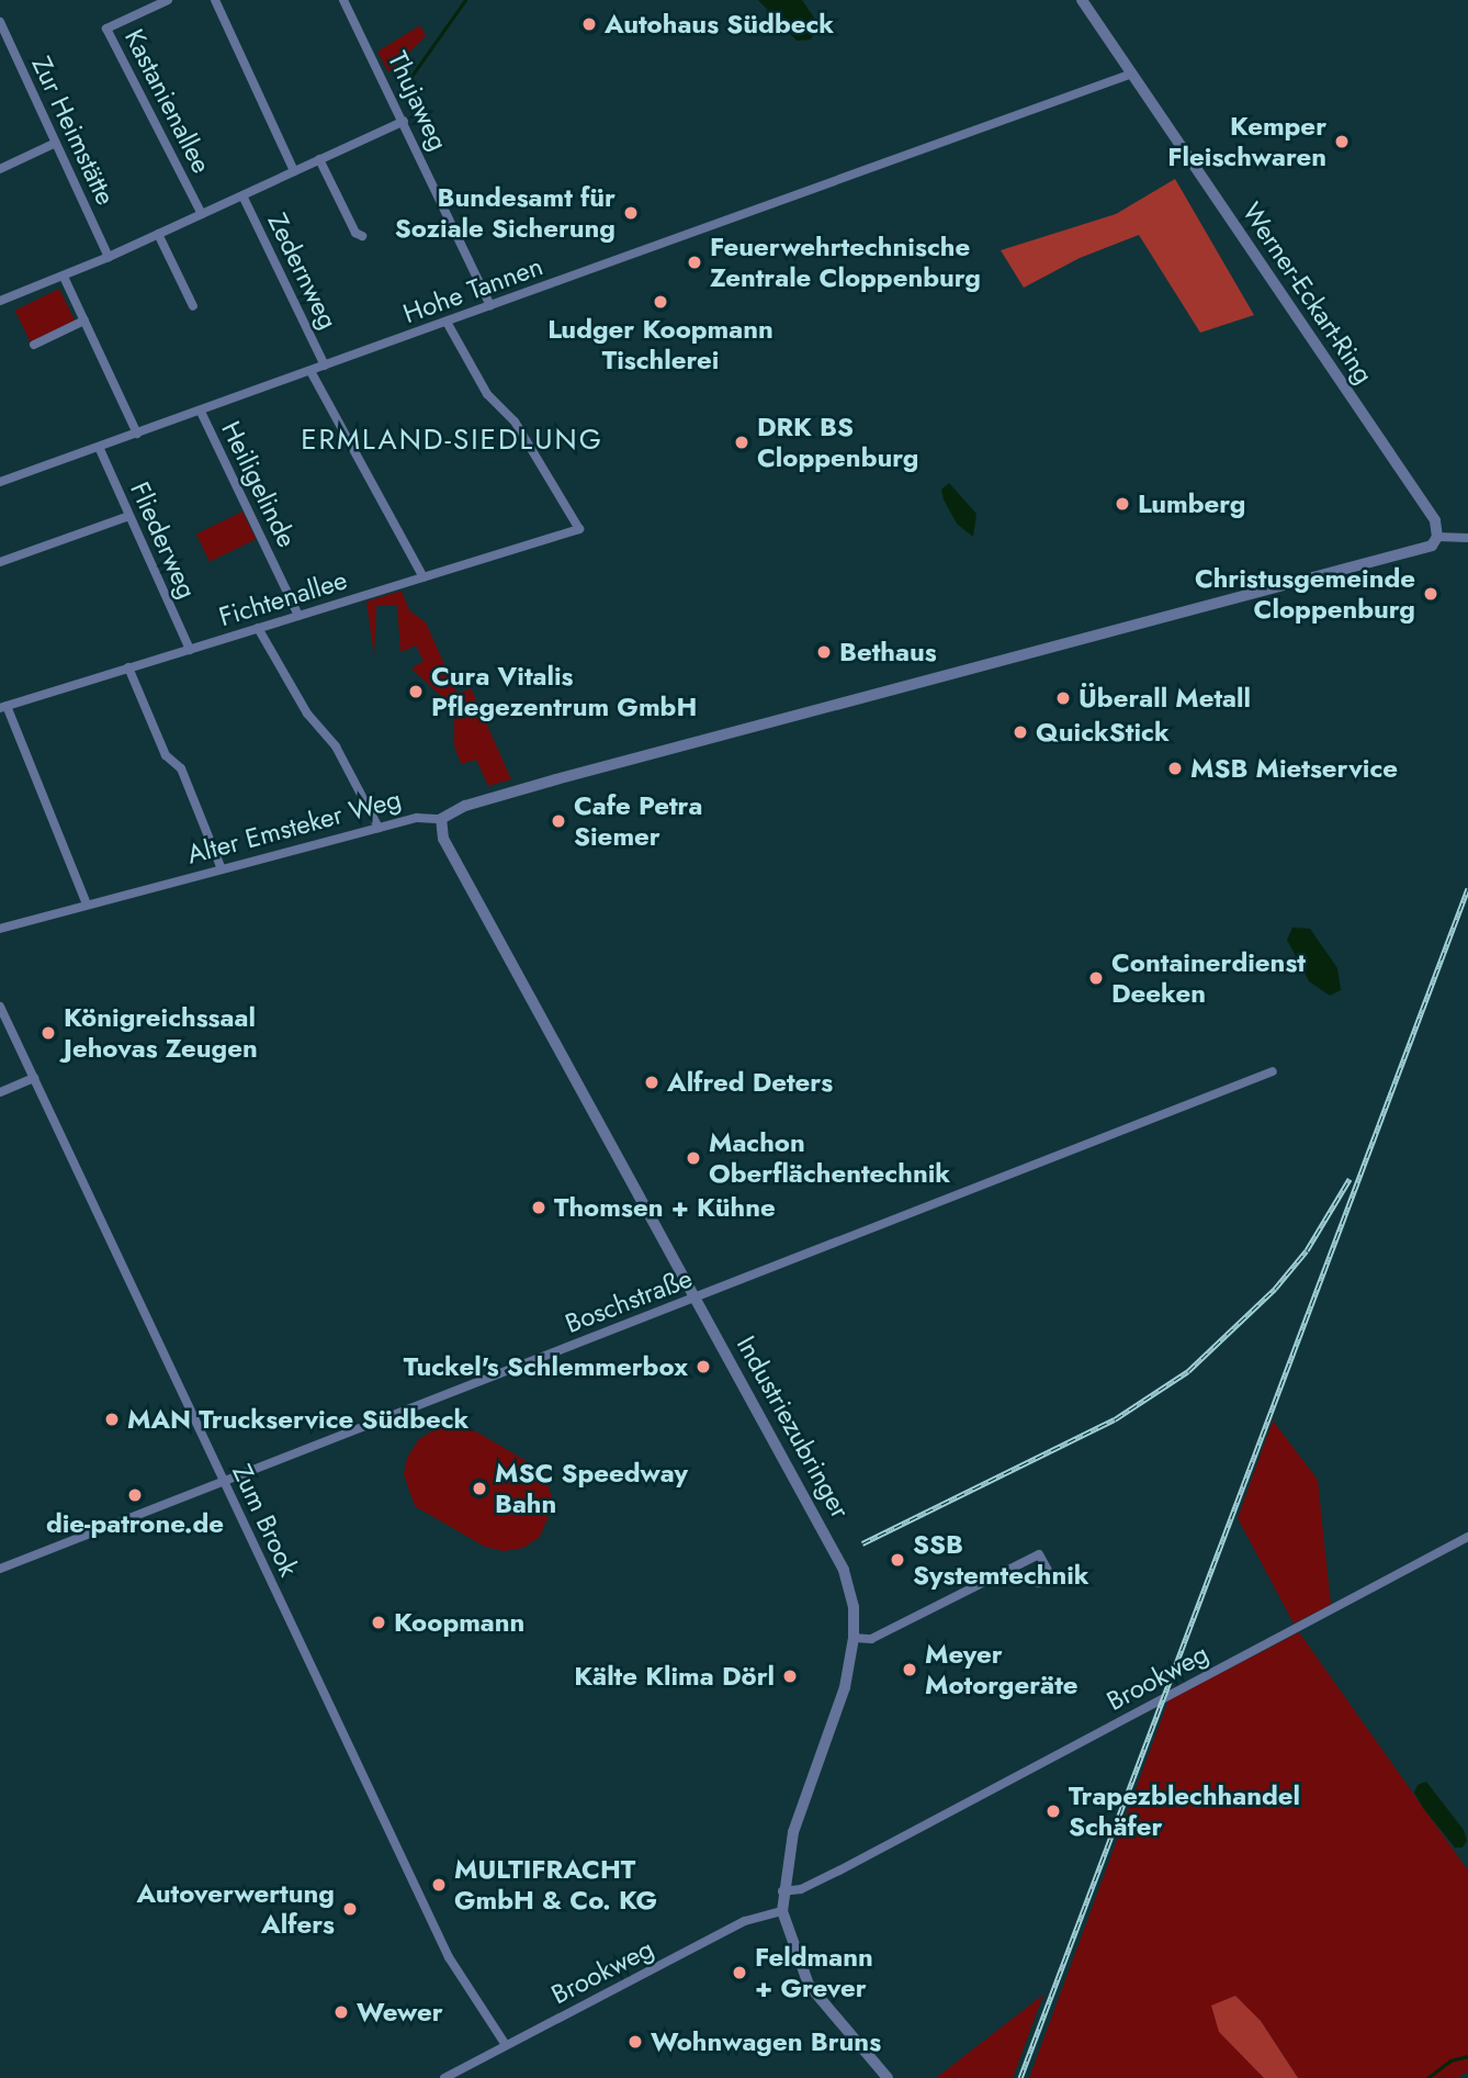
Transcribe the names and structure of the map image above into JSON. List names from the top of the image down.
{
  "streets": {
    "street": [
      "Kastanienallee",
      "Thujaweg",
      "Zur Heimstätte",
      "Zedernweg",
      "Hohe Tannen",
      "Werner-Eckart-Ring",
      "Heiligelinde",
      "Fliederweg",
      "Fichtenallee",
      "Alter Emsteker Weg",
      "Boschstraße",
      "Industriezubringer",
      "Zum Brook",
      "Brookweg"
    ]
  },
  "crossings": [
    ["Thujaweg", "Hohe Tannen"],
    ["Zedernweg", "Hohe Tannen"],
    ["Hohe Tannen", "Werner-Eckart-Ring"],
    ["Hohe Tannen", "Heiligelinde"],
    ["Hohe Tannen", "Fliederweg"],
    ["Hohe Tannen", "Fichtenallee"],
    ["Werner-Eckart-Ring", "Alter Emsteker Weg"],
    ["Heiligelinde", "Fichtenallee"],
    ["Fliederweg", "Fichtenallee"],
    ["Alter Emsteker Weg", "Industriezubringer"],
    ["Boschstraße", "Industriezubringer"],
    ["Boschstraße", "Zum Brook"],
    ["Industriezubringer", "Brookweg"],
    ["Zum Brook", "Brookweg"]
  ],
  "districts": ["ERMLAND-SIEDLUNG"],
  "places": [
    "Autohaus Südbeck",
    "Kemper Fleischwaren",
    "Bundesamt für Soziale Sicherung",
    "Feuerwehrtechnische Zentrale Cloppenburg",
    "Ludger Koopmann Tischlerei",
    "DRK BS Cloppenburg",
    "Lumberg",
    "Christusgemeinde Cloppenburg",
    "Bethaus",
    "Cura Vitalis Pflegezentrum GmbH",
    "Überall Metall",
    "QuickStick",
    "MSB Mietservice",
    "Cafe Petra Siemer",
    "Containerdienst Deeken",
    "Königreichssaal Jehovas Zeugen",
    "Alfred Deters",
    "Machon Oberflächentechnik",
    "Thomsen + Kühne",
    "Tuckel's Schlemmerbox",
    "MAN Truckservice Südbeck",
    "MSC Speedway Bahn",
    "die-patrone.de",
    "SSB Systemtechnik",
    "Koopmann",
    "Meyer Motorgeräte",
    "Kälte Klima Dörl",
    "Trapezblechhandel Schäfer",
    "MULTIFRACHT GmbH & Co. KG",
    "Autoverwertung Alfers",
    "Feldmann + Grever",
    "Wewer",
    "Wohnwagen Bruns"
  ]
}
